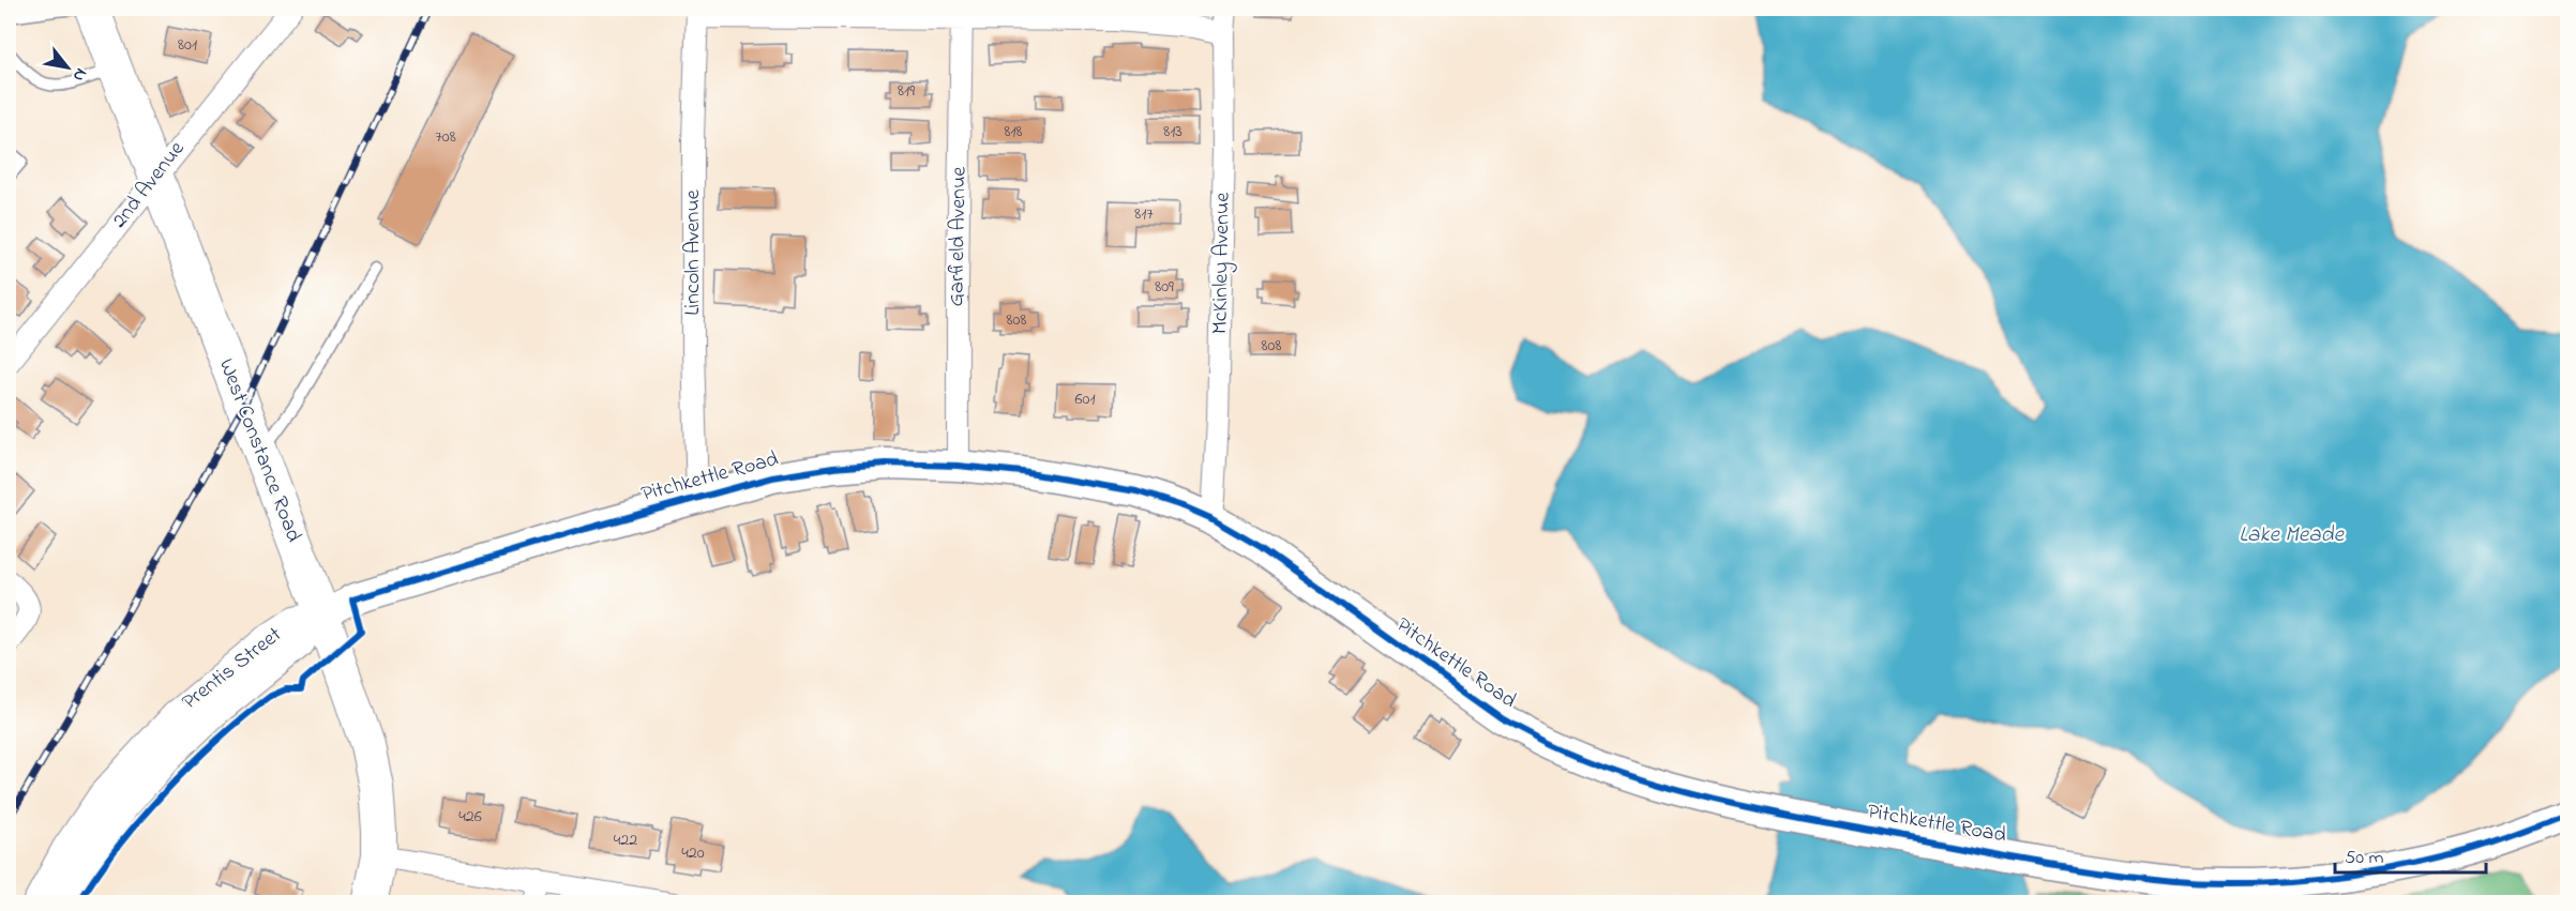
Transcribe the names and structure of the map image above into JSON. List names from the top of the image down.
{
  "streets": {
    "main road": ["West Constance Road", "Pitchkettle Road"],
    "street": [
      "2nd Avenue",
      "Garfield Avenue",
      "Lincoln Avenue",
      "McKinley Avenue",
      "Prentis Street"
    ]
  },
  "crossings": [
    ["2nd Avenue", "West Constance Road"],
    ["Garfield Avenue", "Pitchkettle Road"],
    ["Lincoln Avenue", "Pitchkettle Road"],
    ["McKinley Avenue", "Pitchkettle Road"],
    ["West Constance Road", "Pitchkettle Road"],
    ["West Constance Road", "Prentis Street"],
    ["Pitchkettle Road", "Prentis Street"]
  ],
  "water": ["Lake Meade"],
  "house_numbers": [
    "801",
    "819",
    "818",
    "813",
    "708",
    "817",
    "809",
    "808",
    "808",
    "601",
    "426",
    "422",
    "420"
  ],
  "scale_bar": "50 m",
  "north": "bottom right"
}
